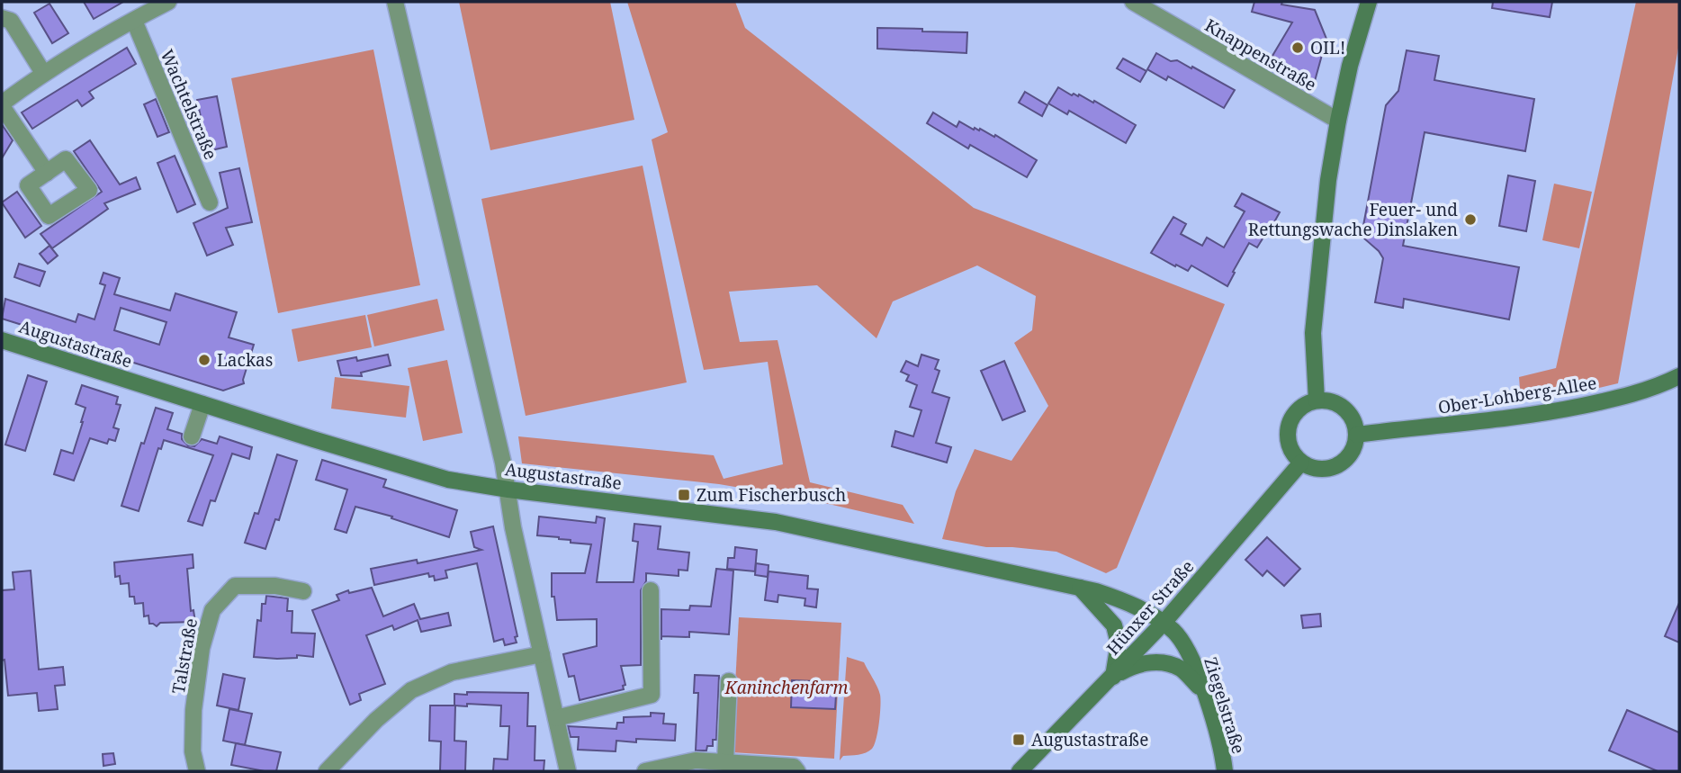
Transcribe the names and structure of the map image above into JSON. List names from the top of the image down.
{
  "streets": {
    "main road": [
      "Augustastraße",
      "Ober-Lohberg-Allee",
      "Hünxer Straße",
      "Ziegelstraße"
    ],
    "street": ["Knappenstraße", "Wachtelstraße", "Talstraße"]
  },
  "crossings": [
    ["Augustastraße", "Hünxer Straße"],
    ["Augustastraße", "Ziegelstraße"],
    ["Ober-Lohberg-Allee", "Hünxer Straße"],
    ["Hünxer Straße", "Ziegelstraße"]
  ],
  "parks": ["Kaninchenfarm"],
  "places": {
    "other": ["OIL!", "Feuer- und Rettungswache Dinslaken", "Lackas"],
    "transit": ["Zum Fischerbusch", "Augustastraße"]
  }
}
